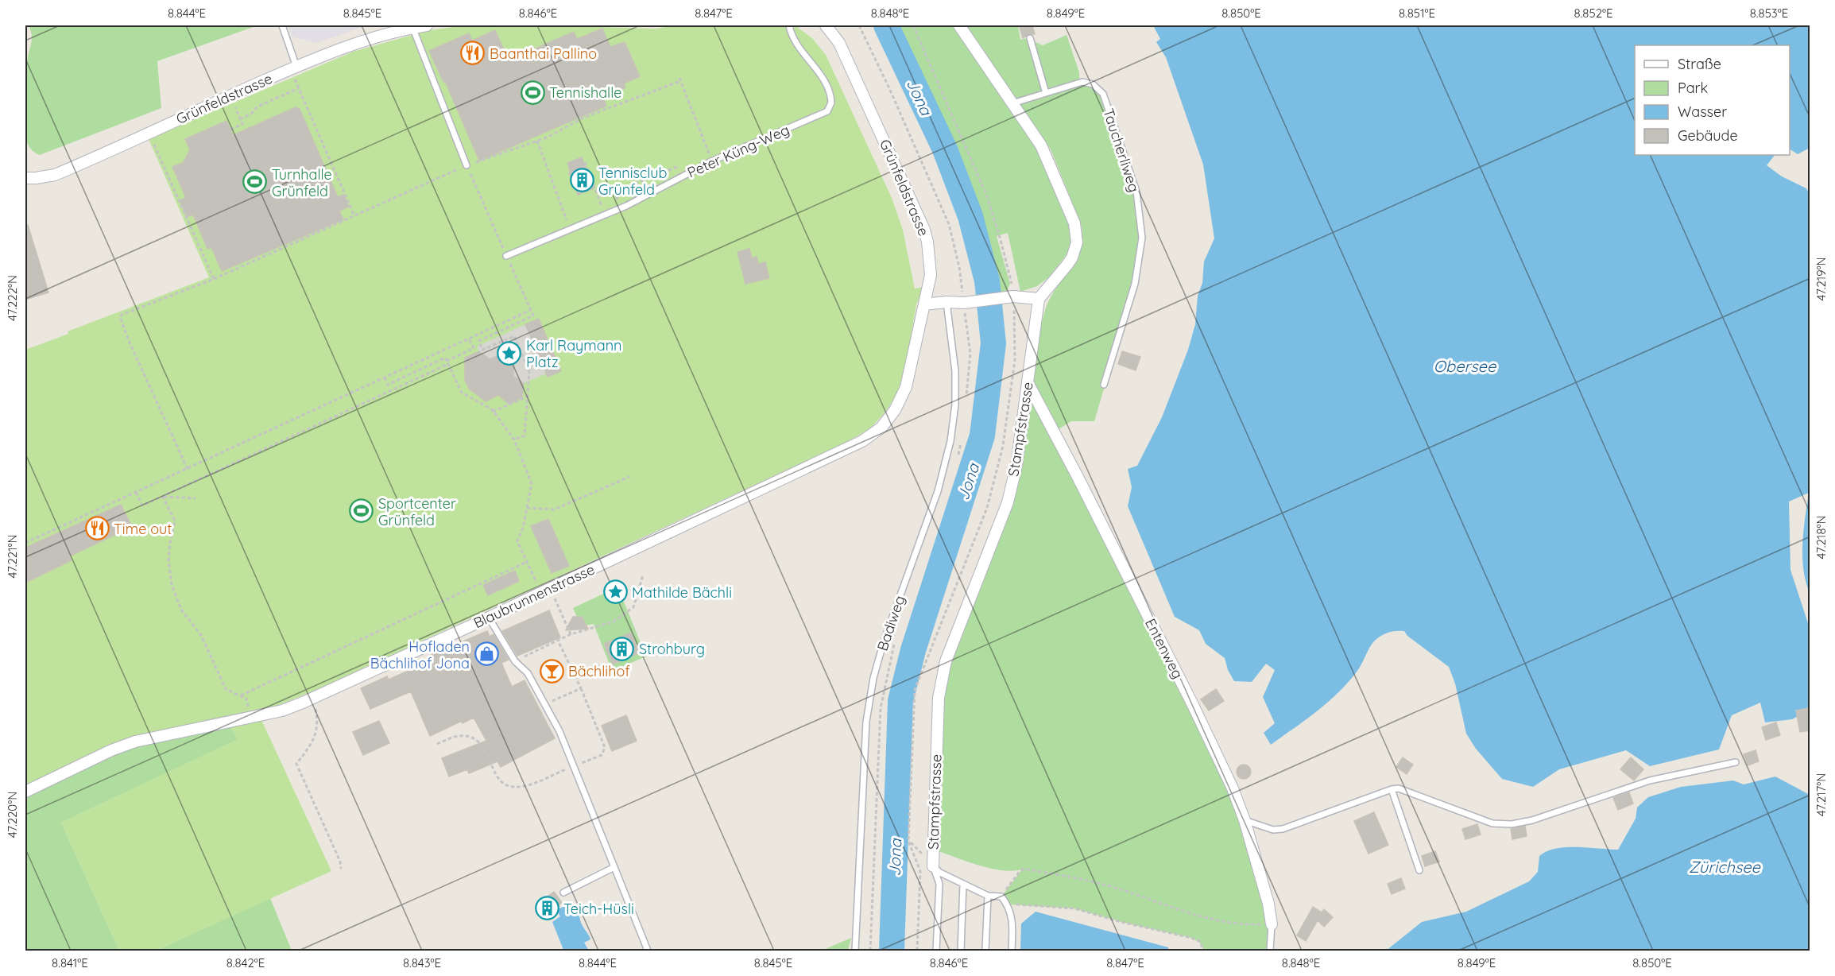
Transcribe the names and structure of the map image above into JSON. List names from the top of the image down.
{
  "streets": {
    "street": [
      "Grünfeldstrasse",
      "Stampfstrasse",
      "Blaubrunnenstrasse",
      "Entenweg"
    ],
    "lane": ["Taucherliweg", "Peter Küng-Weg", "Badiweg"]
  },
  "crossings": [
    ["Grünfeldstrasse", "Blaubrunnenstrasse"],
    ["Stampfstrasse", "Entenweg"]
  ],
  "water": ["Jona", "Obersee", "Zürichsee"],
  "places": {
    "restaurant": ["Baanthai Pallino", "Time out"],
    "sports": ["Tennishalle", "Turnhalle Grünfeld", "Sportcenter Grünfeld"],
    "building": ["Tennisclub Grünfeld", "Strohburg", "Teich-Hüsli"],
    "place": ["Karl Raymann Platz", "Mathilde Bächli"],
    "shop": ["Hofladen Bächlihof Jona"],
    "bar": ["Bächlihof"]
  },
  "legend": [
    "Straße",
    "Park",
    "Wasser",
    "Gebäude"
  ],
  "coordinates": [
    "8.844°E",
    "8.845°E",
    "8.846°E",
    "8.847°E",
    "8.848°E",
    "8.849°E",
    "8.850°E",
    "8.851°E",
    "8.852°E",
    "8.853°E",
    "47.219°N",
    "47.222°N",
    "47.218°N",
    "47.221°N",
    "47.217°N",
    "47.220°N",
    "8.841°E",
    "8.842°E",
    "8.843°E"
  ]
}
